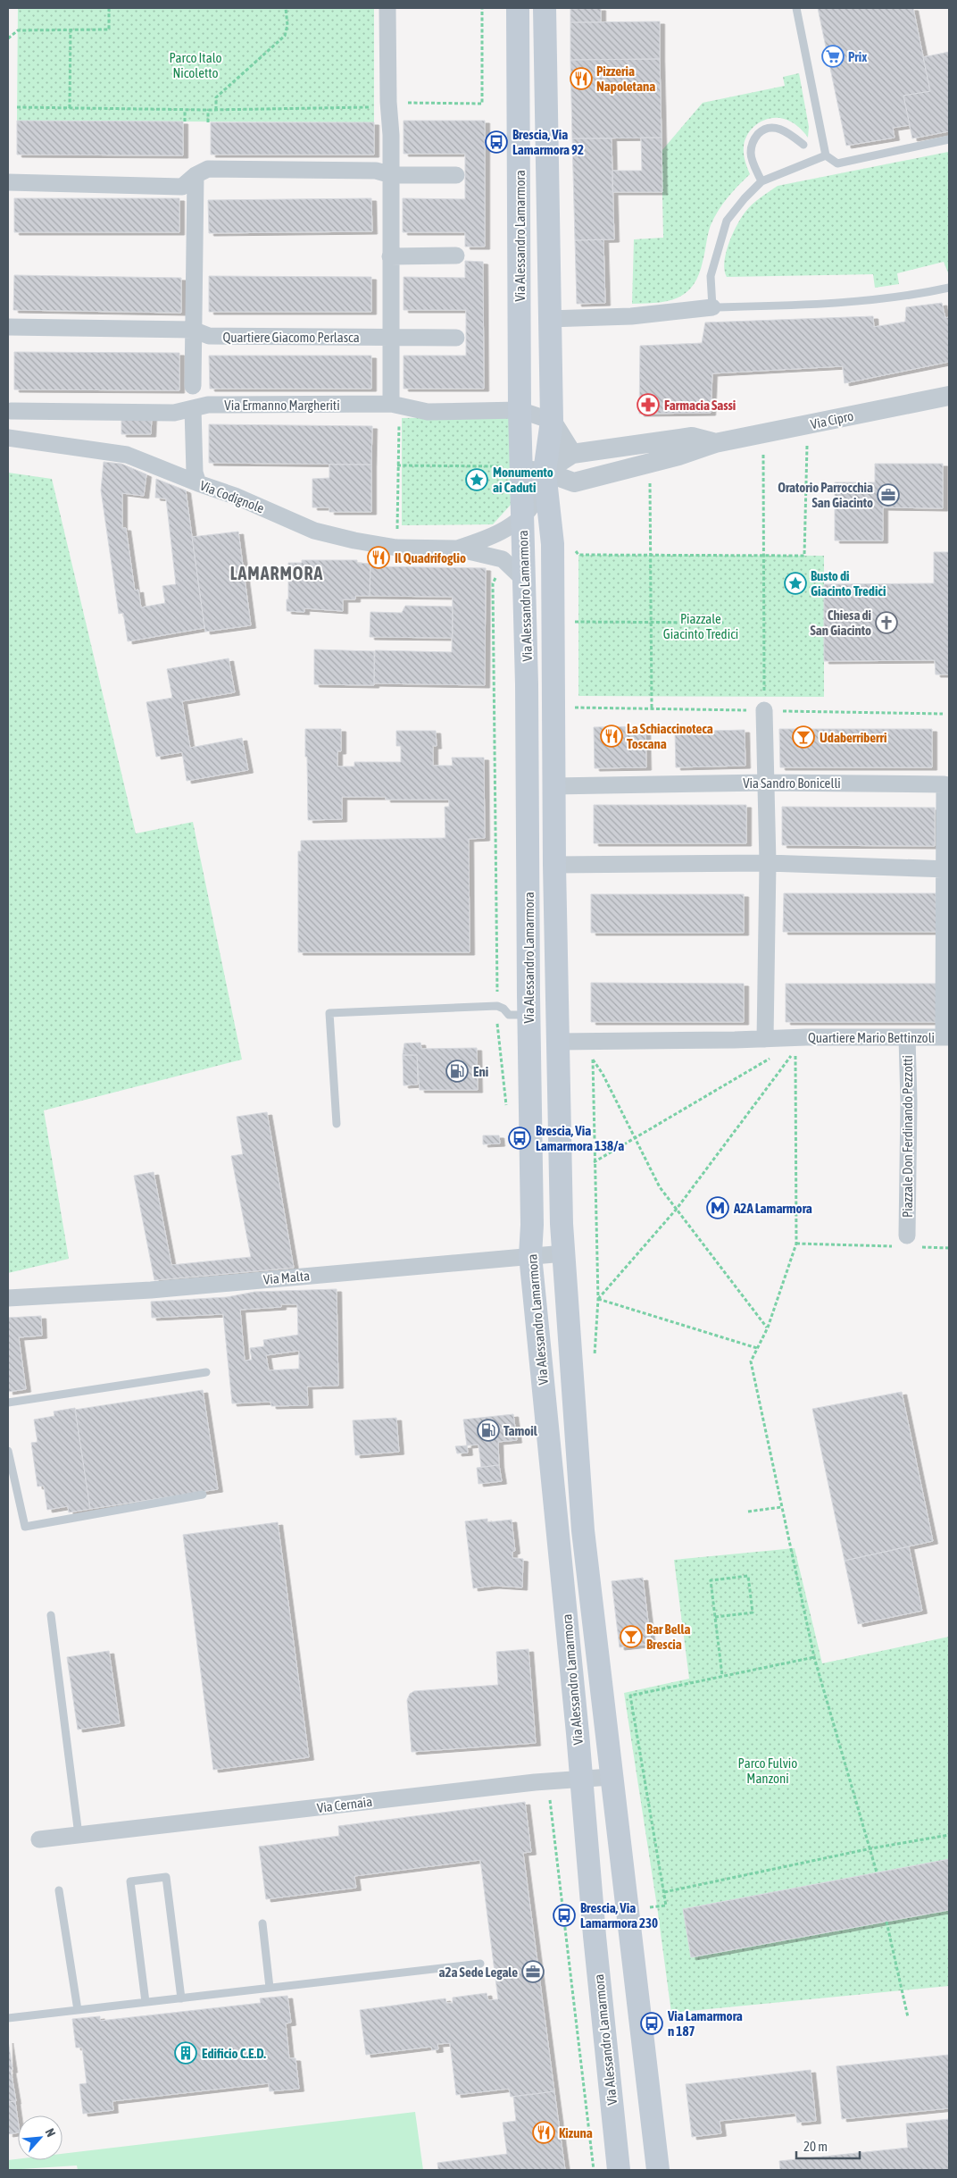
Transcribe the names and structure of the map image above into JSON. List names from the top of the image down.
{
  "streets": {
    "main road": ["Via Alessandro Lamarmora"],
    "street": [
      "Quartiere Giacomo Perlasca",
      "Via Ermanno Margheriti",
      "Via Cipro",
      "Via Codignole",
      "Via Sandro Bonicelli",
      "Quartiere Mario Bettinzoli",
      "Piazzale Don Ferdinando Pezzotti",
      "Via Malta",
      "Via Cernaia"
    ]
  },
  "crossings": [
    ["Via Alessandro Lamarmora", "Via Ermanno Margheriti"],
    ["Via Alessandro Lamarmora", "Via Cipro"],
    ["Via Alessandro Lamarmora", "Via Codignole"],
    ["Via Alessandro Lamarmora", "Via Sandro Bonicelli"],
    ["Via Alessandro Lamarmora", "Quartiere Mario Bettinzoli"],
    ["Via Alessandro Lamarmora", "Via Malta"],
    ["Via Alessandro Lamarmora", "Via Cernaia"],
    ["Via Cipro", "Via Codignole"],
    ["Via Sandro Bonicelli", "Quartiere Mario Bettinzoli"],
    ["Quartiere Mario Bettinzoli", "Piazzale Don Ferdinando Pezzotti"]
  ],
  "districts": ["LAMARMORA"],
  "parks": ["Parco Italo Nicoletto", "Piazzale Giacinto Tredici", "Parco Fulvio Manzoni"],
  "places": {
    "supermarket": ["Prix"],
    "restaurant": [
      "Pizzeria Napoletana",
      "Il Quadrifoglio",
      "La Schiaccinoteca Toscana",
      "Kizuna"
    ],
    "bus stop": [
      "Brescia, Via Lamarmora 92",
      "Brescia, Via Lamarmora 138/a",
      "Brescia, Via Lamarmora 230",
      "Via Lamarmora n 187"
    ],
    "pharmacy": ["Farmacia Sassi"],
    "place": ["Monumento ai Caduti", "Busto di Giacinto Tredici"],
    "office": ["Oratorio Parrocchia San Giacinto", "a2a Sede Legale"],
    "church": ["Chiesa di San Giacinto"],
    "bar": ["Udaberriberri", "Bar Bella Brescia"],
    "fuel station": ["Eni", "Tamoil"],
    "metro station": ["A2A Lamarmora"],
    "building": ["Edificio C.E.D."]
  },
  "scale_bar": "20 m",
  "north": "top right"
}
